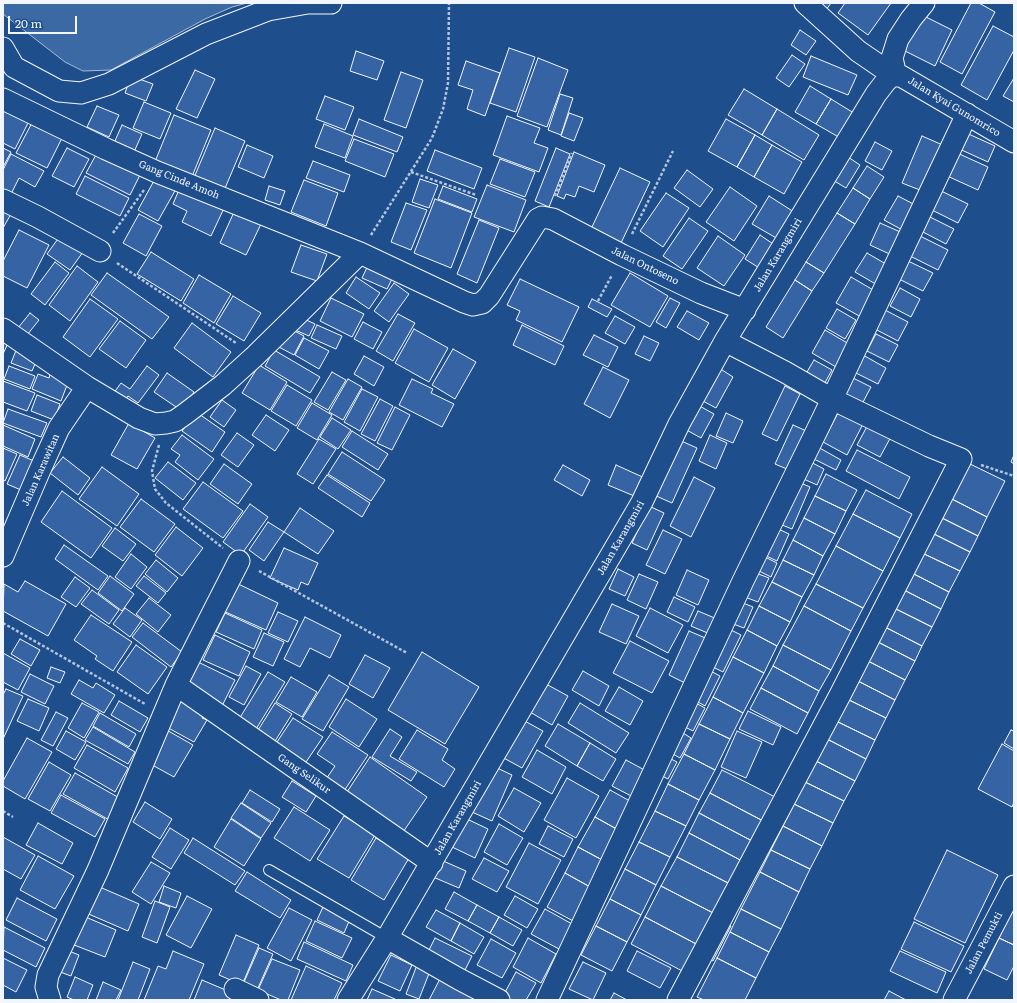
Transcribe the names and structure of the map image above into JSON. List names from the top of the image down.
{
  "streets": {
    "street": [
      "Jalan Kyai Gunomrico",
      "Gang Cinde Amoh",
      "Jalan Karangmiri",
      "Jalan Ontoseno",
      "Jalan Karawitan",
      "Gang Selikur",
      "Jalan Pemukti"
    ]
  },
  "crossings": [
    ["Jalan Kyai Gunomrico", "Jalan Karangmiri"],
    ["Gang Cinde Amoh", "Jalan Ontoseno"],
    ["Jalan Karangmiri", "Jalan Ontoseno"],
    ["Jalan Karangmiri", "Gang Selikur"]
  ],
  "scale_bar": "20 m"
}
